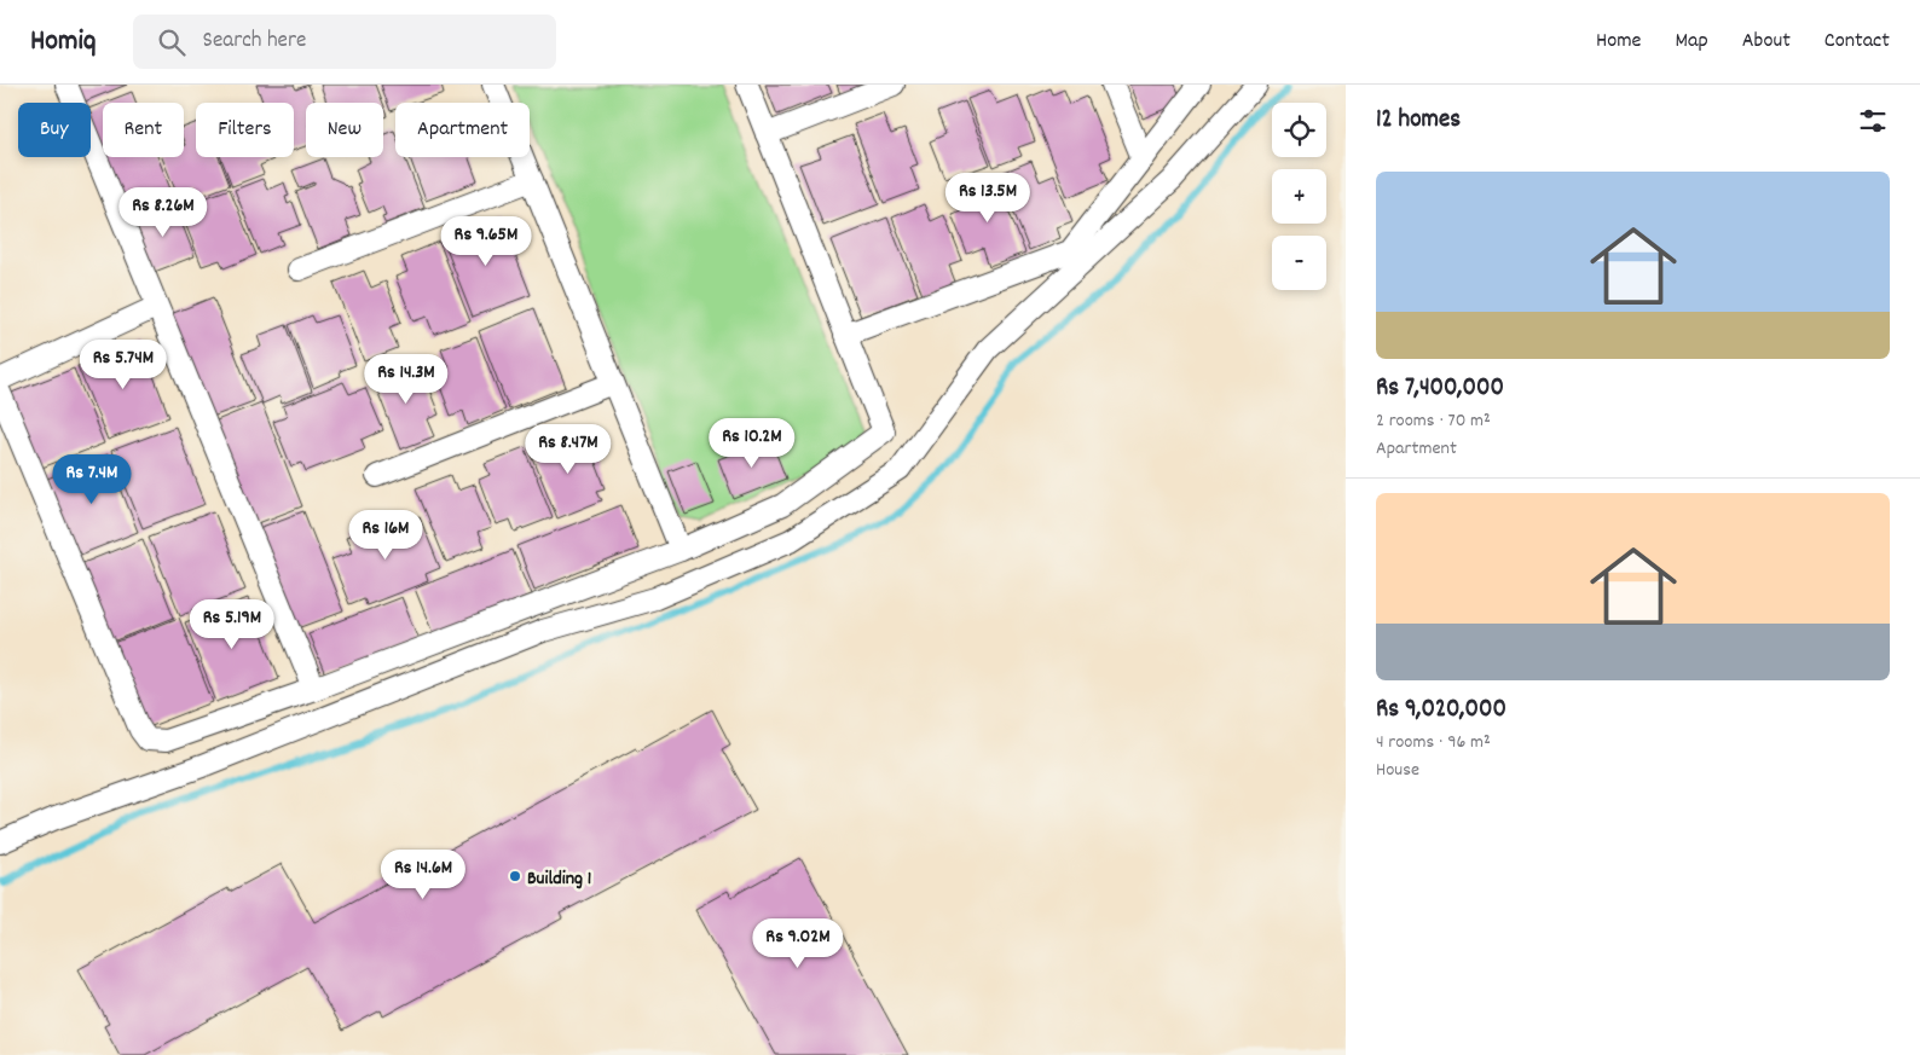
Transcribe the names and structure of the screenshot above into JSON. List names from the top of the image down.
{
  "places": ["Building 1"],
  "page": {
    "header": "Homiq",
    "search": "Search here",
    "nav": [
      "Home",
      "Map",
      "About",
      "Contact"
    ],
    "heading": "12 homes",
    "map_buttons": ["+", "−"],
    "chip": [
      "Buy",
      "Rent",
      "Filters",
      "New",
      "Apartment"
    ],
    "list": [
      {
        "name": "Rs 7,400,000",
        "note": "2 rooms · 70 m² · Apartment"
      },
      {
        "name": "Rs 9,020,000",
        "note": "4 rooms · 96 m² · House"
      }
    ],
    "price": [
      "Rs 13.5M",
      "Rs 8.26M",
      "Rs 9.65M",
      "Rs 5.74M",
      "Rs 14.3M",
      "Rs 10.2M",
      "Rs 8.47M",
      "Rs 7.4M",
      "Rs 16M",
      "Rs 5.19M",
      "Rs 14.6M",
      "Rs 9.02M"
    ]
  }
}
